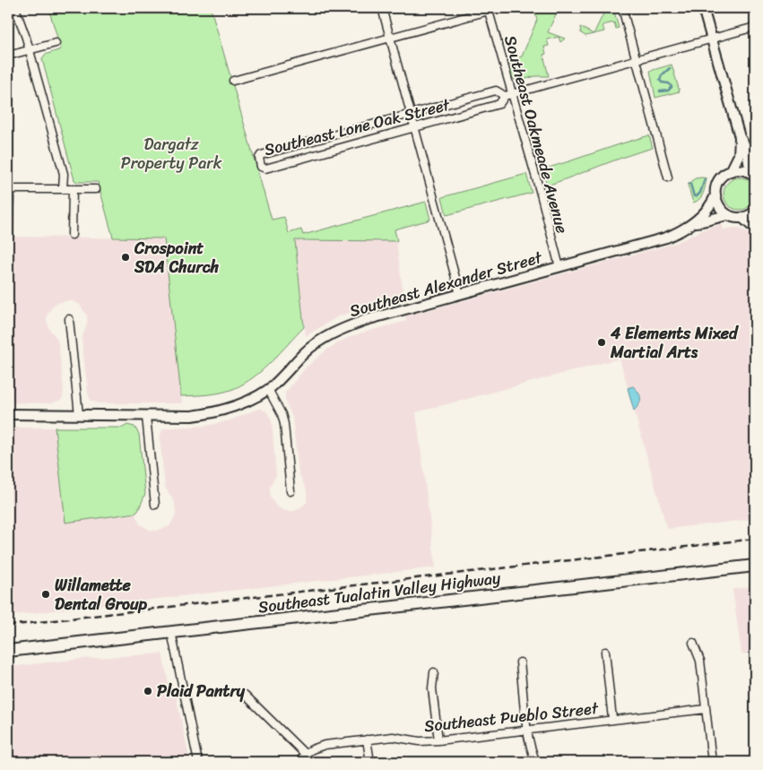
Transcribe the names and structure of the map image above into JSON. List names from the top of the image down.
{
  "streets": {
    "main road": ["Southeast Tualatin Valley Highway"],
    "street": [
      "Southeast Lone Oak Street",
      "Southeast Oakmeade Avenue",
      "Southeast Alexander Street",
      "Southeast Pueblo Street"
    ]
  },
  "crossings": [
    ["Southeast Lone Oak Street", "Southeast Oakmeade Avenue"],
    ["Southeast Oakmeade Avenue", "Southeast Alexander Street"]
  ],
  "parks": ["Dargatz Property Park"],
  "places": [
    "Crospoint SDA Church",
    "4 Elements Mixed Martial Arts",
    "Willamette Dental Group",
    "Plaid Pantry"
  ]
}
